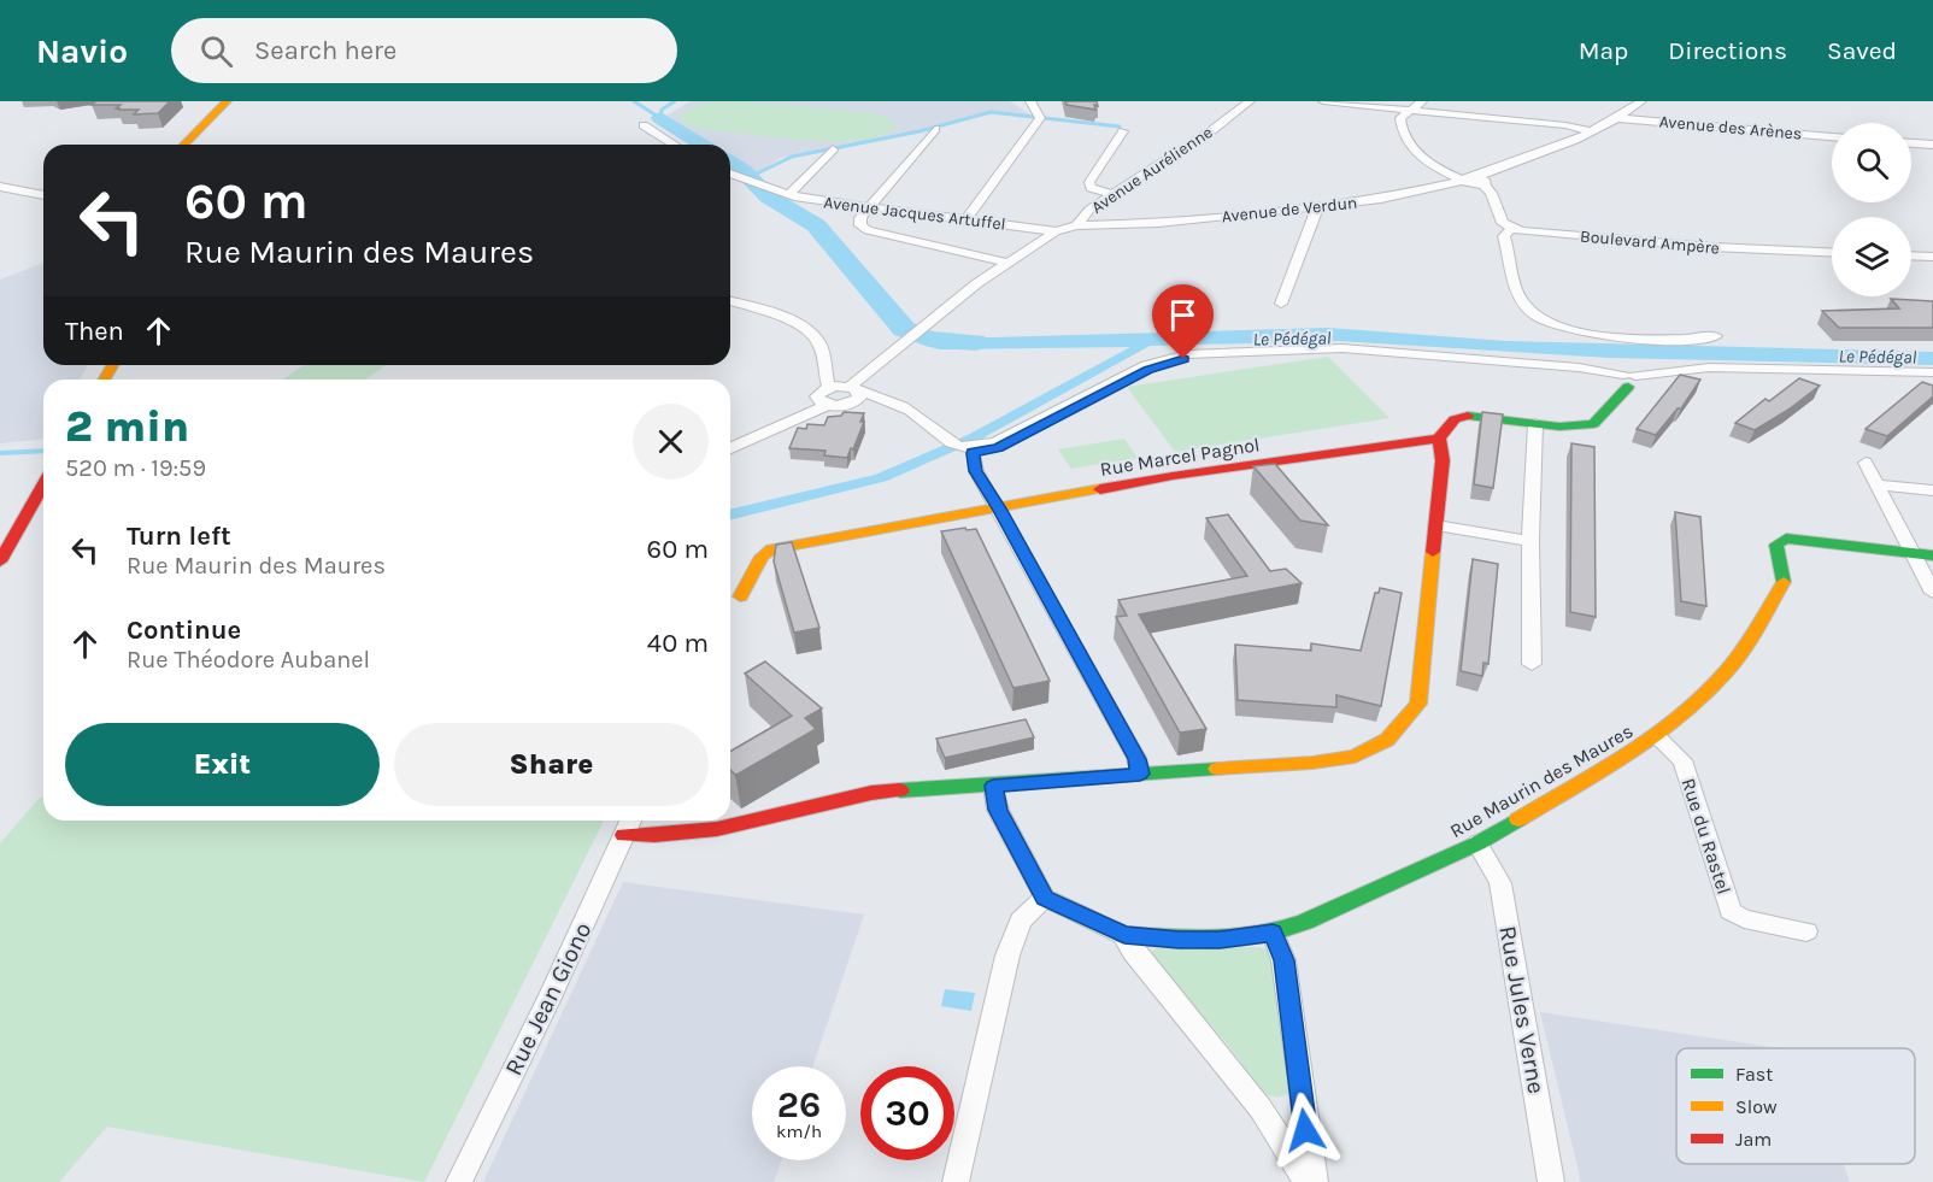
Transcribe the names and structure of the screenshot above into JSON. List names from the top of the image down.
{
  "streets": {
    "street": [
      "Avenue des Arènes",
      "Avenue Aurélienne",
      "Avenue de Verdun",
      "Avenue Jacques Artuffel",
      "Boulevard Ampère",
      "Rue Marcel Pagnol",
      "Rue Maurin des Maures",
      "Rue du Rastel",
      "Rue Jean Giono",
      "Rue Jules Verne"
    ]
  },
  "crossings": [
    ["Avenue Aurélienne", "Avenue de Verdun"],
    ["Avenue Aurélienne", "Avenue Jacques Artuffel"],
    ["Rue Maurin des Maures", "Rue du Rastel"],
    ["Rue Maurin des Maures", "Rue Jules Verne"]
  ],
  "water": ["Le Pédégal"],
  "legend": ["Fast", "Slow", "Jam"],
  "page": {
    "header": "Navio",
    "search": "Search here",
    "nav": ["Map", "Directions", "Saved"],
    "turn": ["60 m", "Rue Maurin des Maures"],
    "then": "Then",
    "heading": ["2 min", "520 m · 19:59"],
    "list": [
      {
        "name": "Turn left",
        "note": "Rue Maurin des Maures",
        "value": "60 m"
      },
      {
        "name": "Continue",
        "note": "Rue Théodore Aubanel",
        "value": "40 m"
      }
    ],
    "buttons": ["Exit", "Share"],
    "speed": "26 km/h",
    "limit": "30"
  }
}
